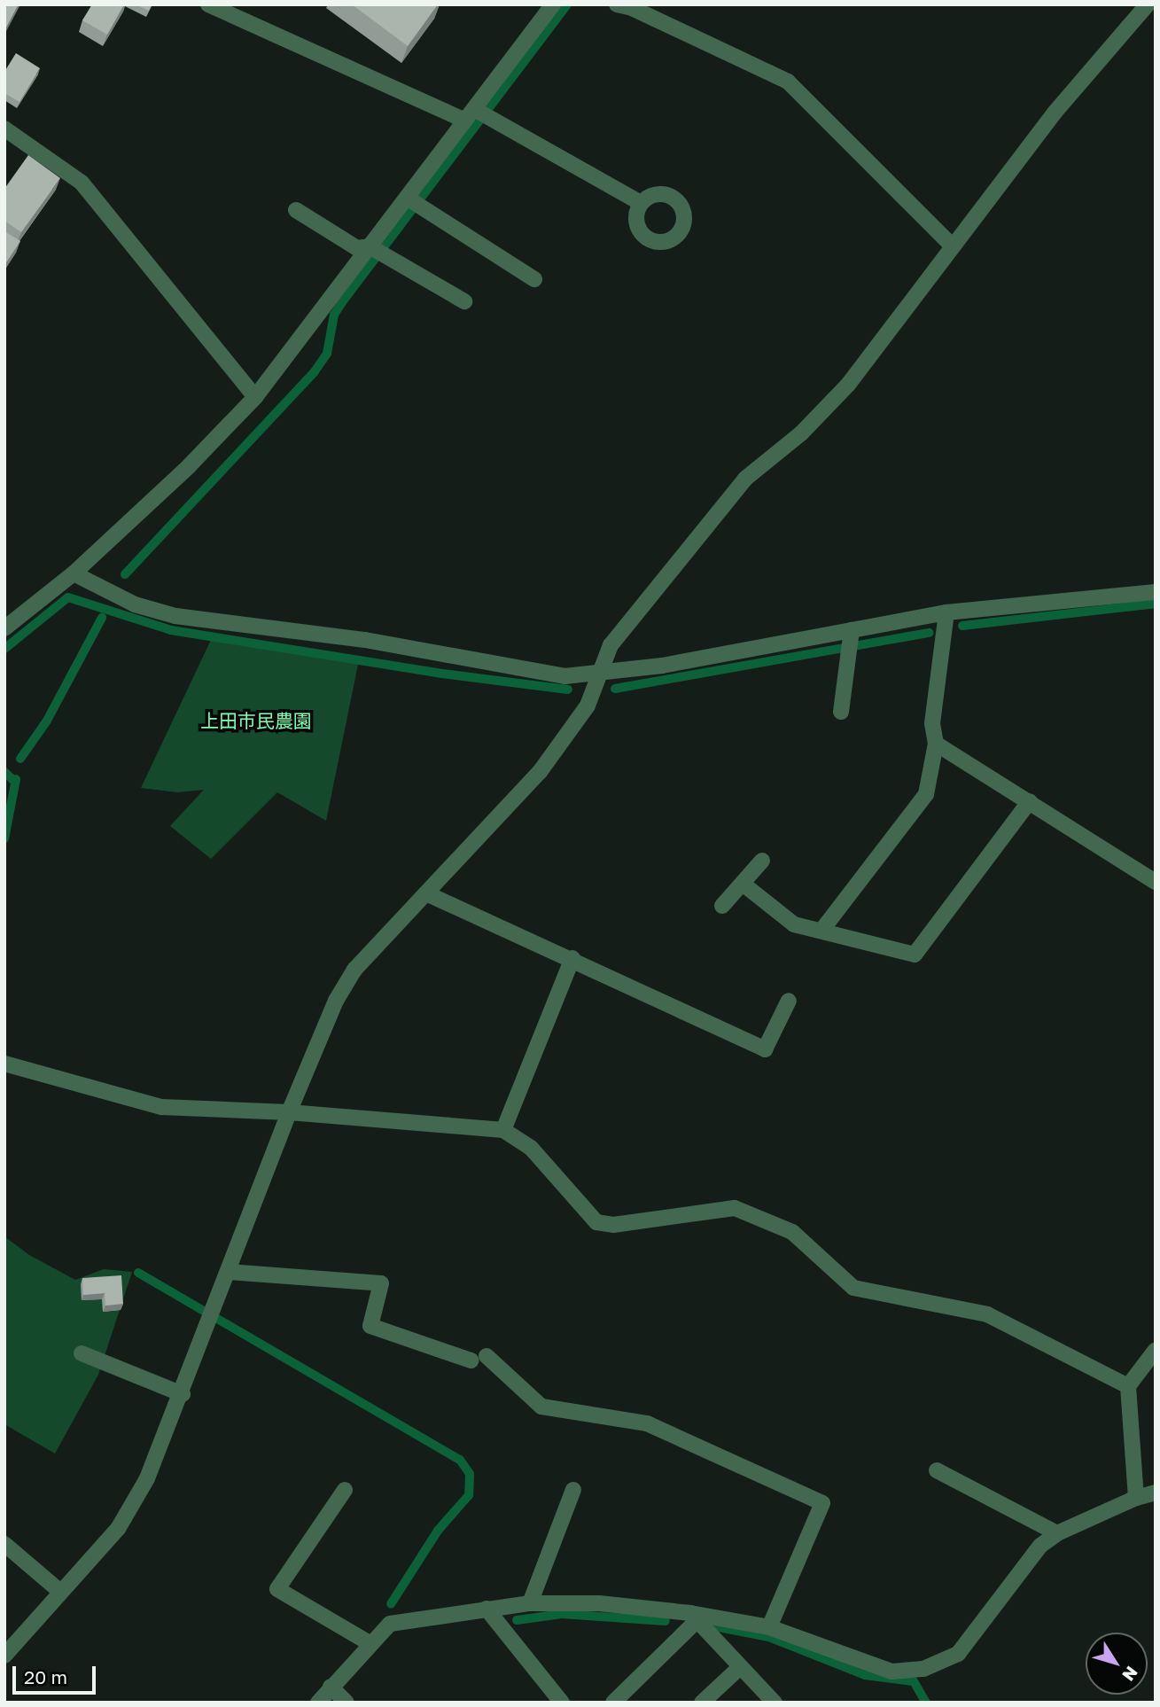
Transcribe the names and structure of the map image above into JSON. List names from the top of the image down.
{
  "parks": ["上田市民農園"],
  "scale_bar": "20 m",
  "north": "bottom right"
}
